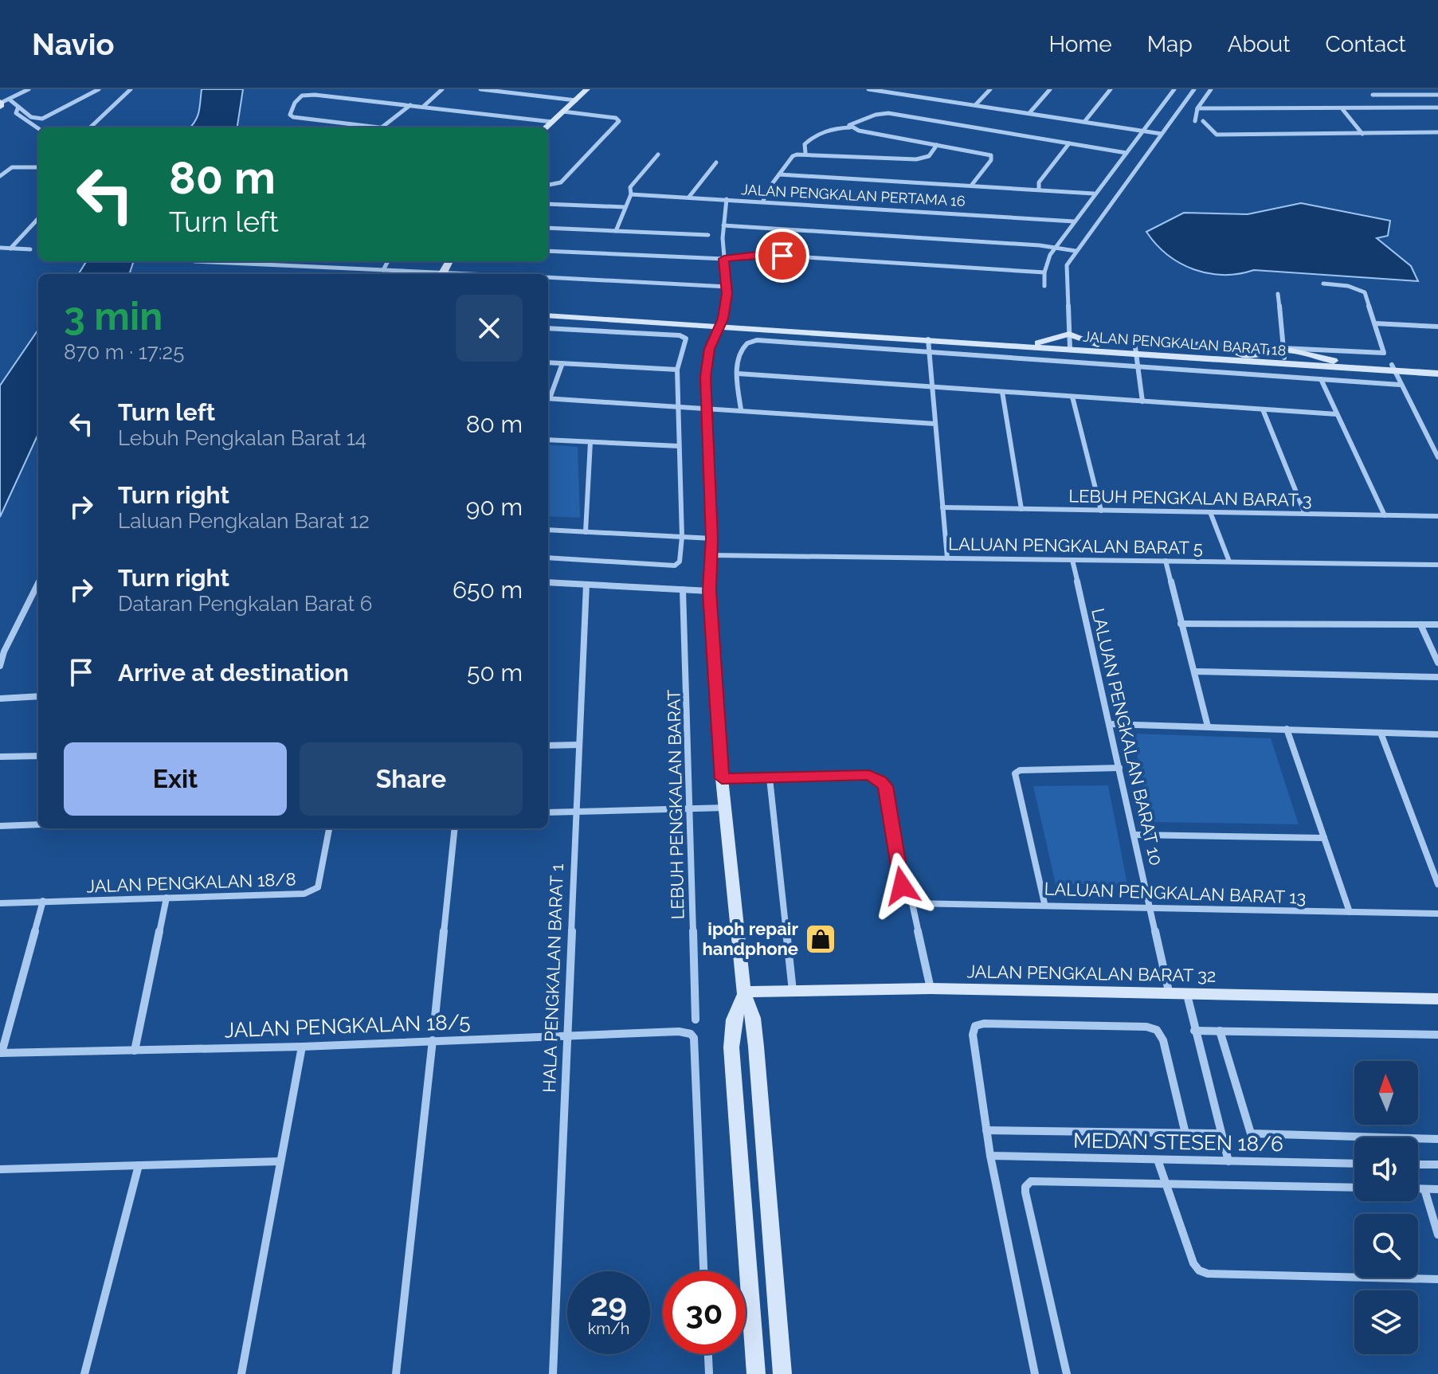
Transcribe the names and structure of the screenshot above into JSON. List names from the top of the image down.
{
  "streets": {
    "street": [
      "JALAN PENGKALAN PERTAMA 16",
      "JALAN PENGKALAN BARAT 18",
      "LEBUH PENGKALAN BARAT 3",
      "LALUAN PENGKALAN BARAT 5",
      "LALUAN PENGKALAN BARAT 10",
      "LEBUH PENGKALAN BARAT",
      "JALAN PENGKALAN 18/8",
      "LALUAN PENGKALAN BARAT 13",
      "JALAN PENGKALAN BARAT 32",
      "HALA PENGKALAN BARAT 1",
      "JALAN PENGKALAN 18/5",
      "MEDAN STESEN 18/6"
    ]
  },
  "crossings": [
    ["LALUAN PENGKALAN BARAT 5", "LALUAN PENGKALAN BARAT 10"],
    ["LALUAN PENGKALAN BARAT 10", "LALUAN PENGKALAN BARAT 13"],
    ["LALUAN PENGKALAN BARAT 10", "JALAN PENGKALAN BARAT 32"],
    ["HALA PENGKALAN BARAT 1", "JALAN PENGKALAN 18/5"]
  ],
  "places": {
    "shop": ["ipoh repair handphone"]
  },
  "north": "top",
  "page": {
    "header": "Navio",
    "nav": [
      "Home",
      "Map",
      "About",
      "Contact"
    ],
    "turn": ["80 m", "Turn left"],
    "heading": ["3 min", "870 m · 17:25"],
    "list": [
      {
        "name": "Turn left",
        "note": "Lebuh Pengkalan Barat 14",
        "value": "80 m"
      },
      {
        "name": "Turn right",
        "note": "Laluan Pengkalan Barat 12",
        "value": "90 m"
      },
      {
        "name": "Turn right",
        "note": "Dataran Pengkalan Barat 6",
        "value": "650 m"
      },
      {
        "name": "Arrive at destination",
        "value": "50 m"
      }
    ],
    "buttons": ["Exit", "Share"],
    "speed": "29 km/h",
    "limit": "30"
  }
}
